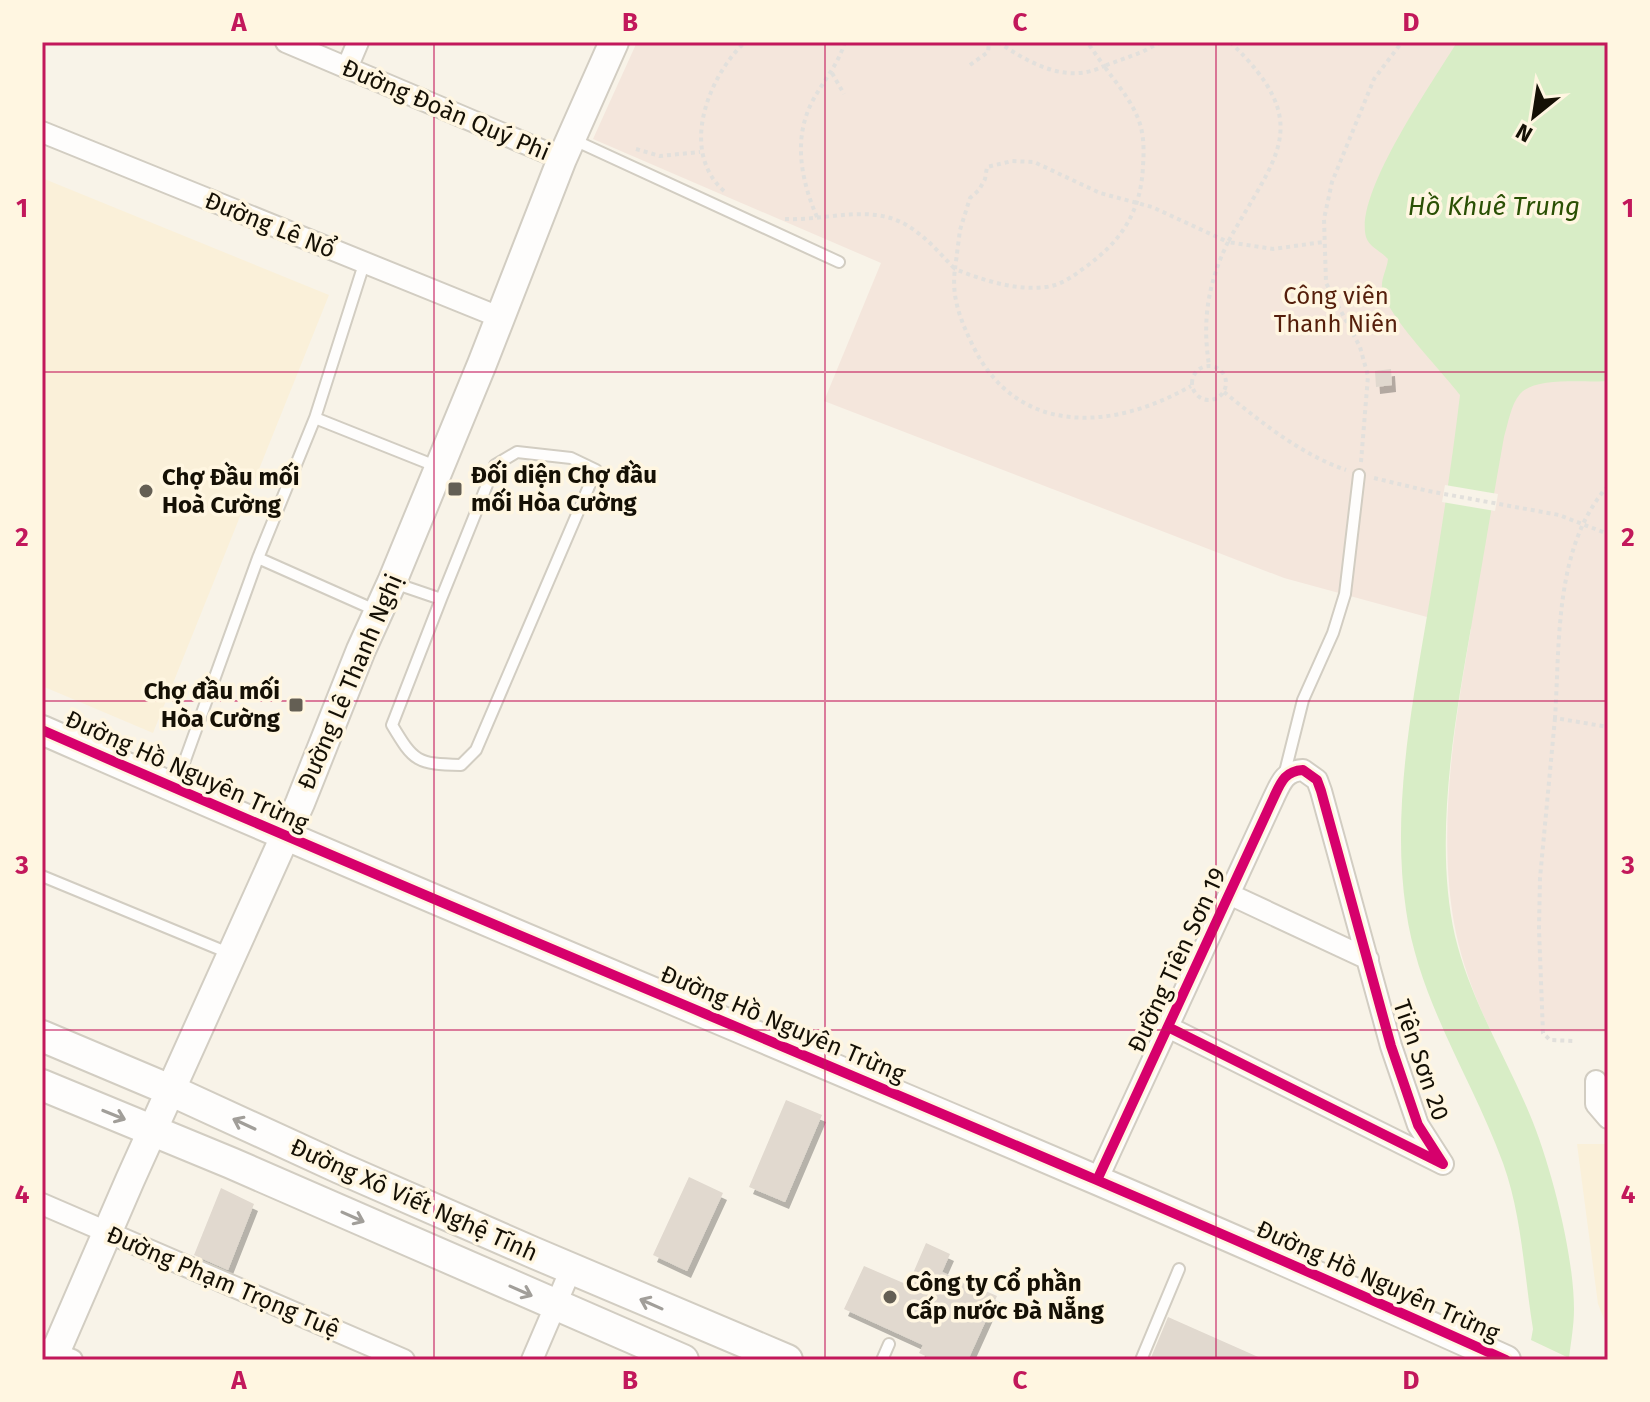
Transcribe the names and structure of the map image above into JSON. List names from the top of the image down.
{
  "streets": {
    "main road": ["Đường Xô Viết Nghệ Tĩnh"],
    "street": [
      "Đường Đoàn Quý Phi",
      "Đường Lê Nổ",
      "Đường Lê Thanh Nghị",
      "Đường Hồ Nguyên Trừng",
      "Đường Tiên Sơn 19",
      "Tiên Sơn 20",
      "Đường Phạm Trọng Tuệ"
    ]
  },
  "crossings": [
    ["Đường Đoàn Quý Phi", "Đường Lê Thanh Nghị"],
    ["Đường Lê Nổ", "Đường Lê Thanh Nghị"],
    ["Đường Lê Thanh Nghị", "Đường Hồ Nguyên Trừng"],
    ["Đường Lê Thanh Nghị", "Đường Xô Viết Nghệ Tĩnh"],
    ["Đường Lê Thanh Nghị", "Đường Phạm Trọng Tuệ"],
    ["Đường Hồ Nguyên Trừng", "Đường Tiên Sơn 19"],
    ["Đường Tiên Sơn 19", "Tiên Sơn 20"]
  ],
  "water": ["Hồ Khuê Trung"],
  "parks": ["Công viên Thanh Niên"],
  "places": {
    "transit": ["Đối diện Chợ đầu mối Hòa Cường", "Chợ đầu mối Hòa Cường"],
    "other": ["Chợ Đầu mối Hoà Cường", "Công ty Cổ phần Cấp nước Đà Nẵng"]
  },
  "north": "bottom left",
  "grid": {
    "columns": [
      "A",
      "B",
      "C",
      "D"
    ],
    "rows": [
      "1",
      "2",
      "3",
      "4"
    ]
  }
}
